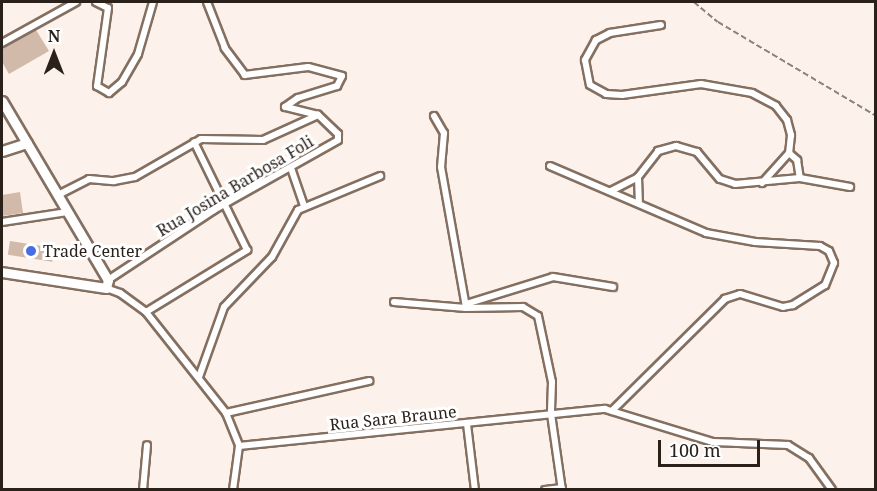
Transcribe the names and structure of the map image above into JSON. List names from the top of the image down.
{
  "streets": {
    "street": ["Rua Josina Barbosa Foli", "Rua Sara Braune"]
  },
  "places": ["Trade Center"],
  "scale_bar": "100 m",
  "north": "top"
}
